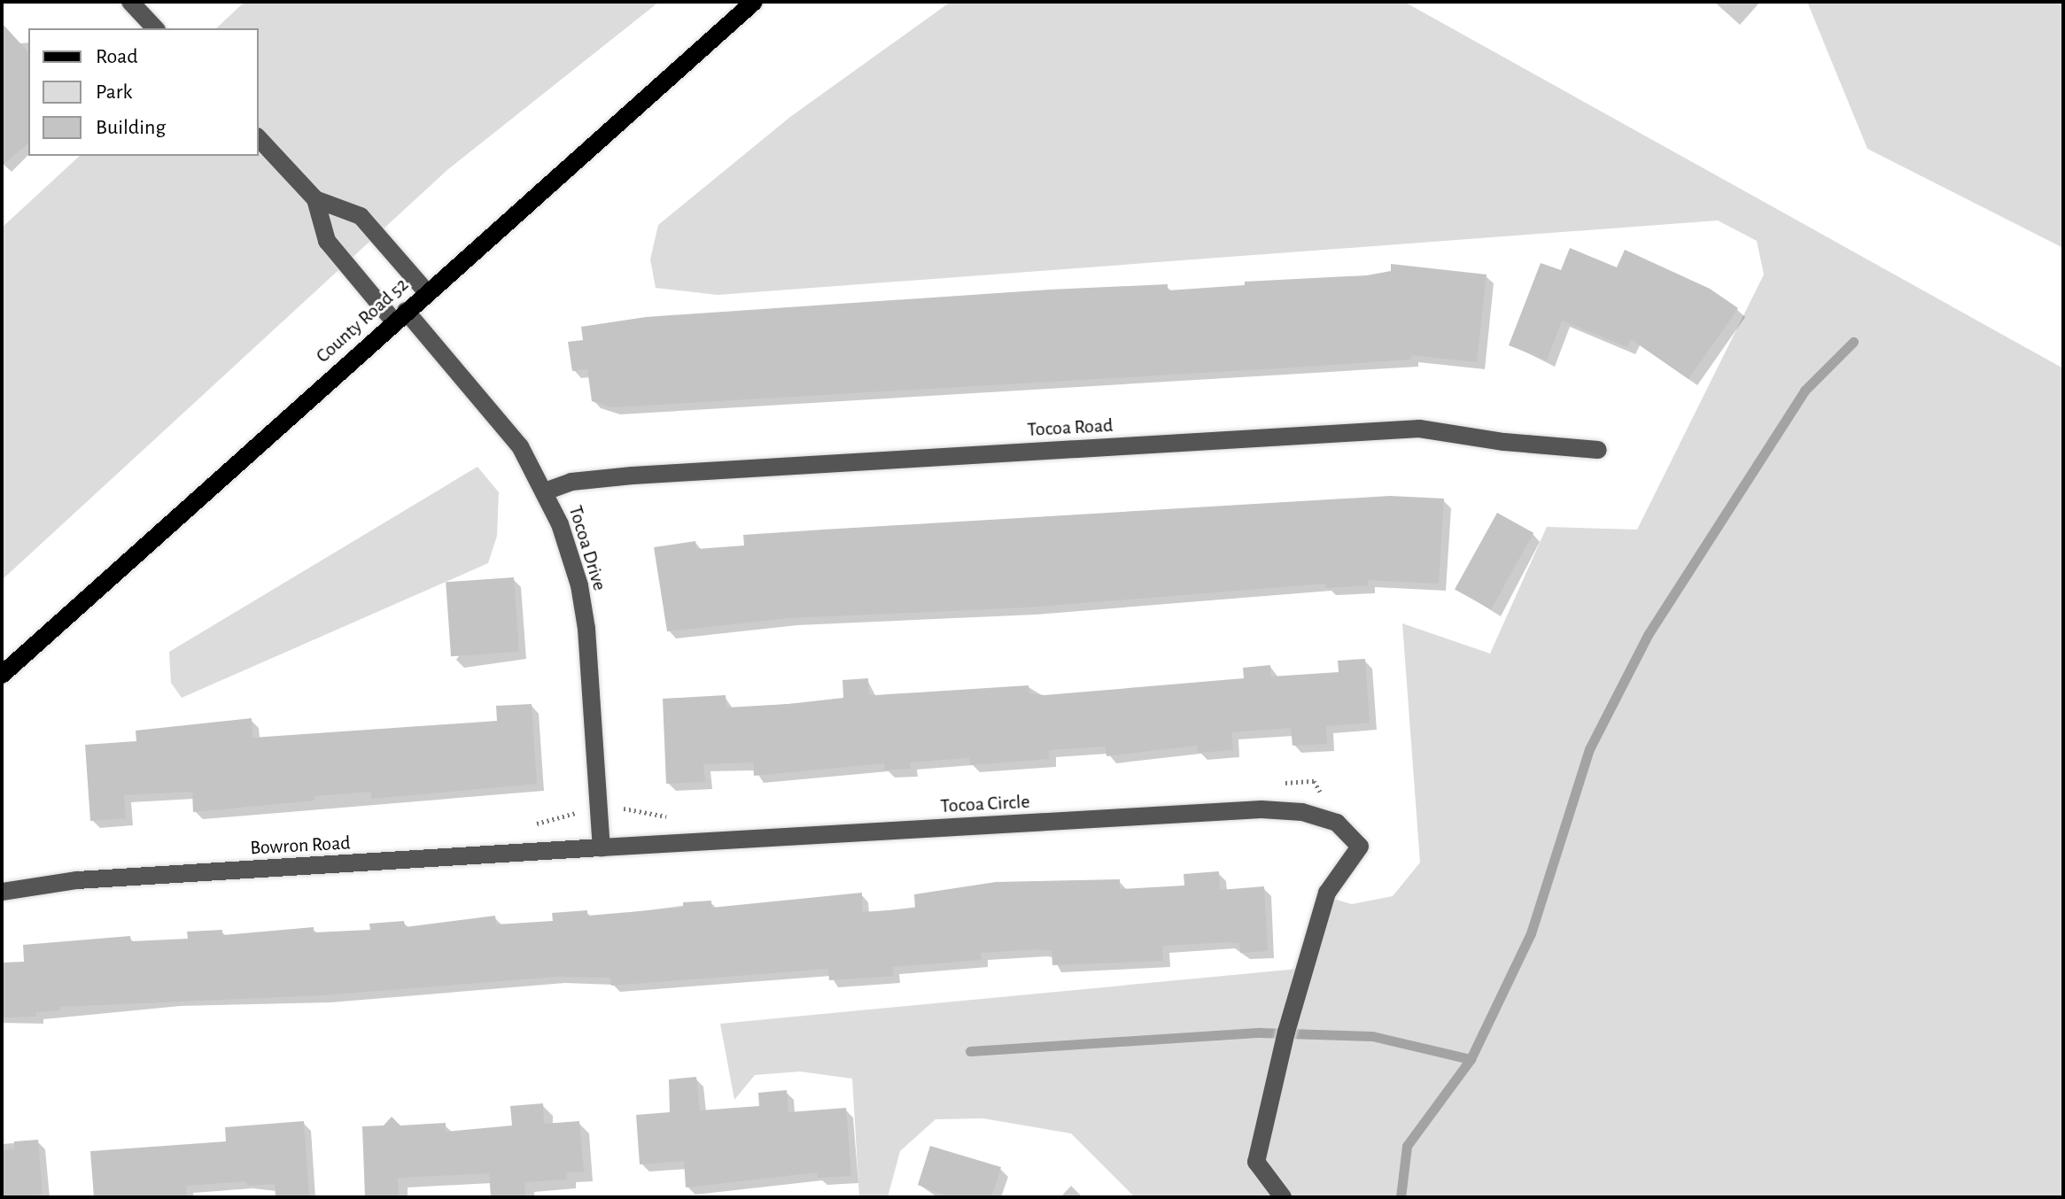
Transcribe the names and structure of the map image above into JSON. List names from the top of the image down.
{
  "streets": {
    "main road": ["County Road 52"],
    "street": [
      "Tocoa Road",
      "Tocoa Drive",
      "Tocoa Circle",
      "Bowron Road"
    ]
  },
  "crossings": [
    ["County Road 52", "Tocoa Drive"],
    ["Tocoa Road", "Tocoa Drive"],
    ["Tocoa Drive", "Tocoa Circle"],
    ["Tocoa Drive", "Bowron Road"],
    ["Tocoa Circle", "Bowron Road"]
  ],
  "legend": ["Road", "Park", "Building"]
}
